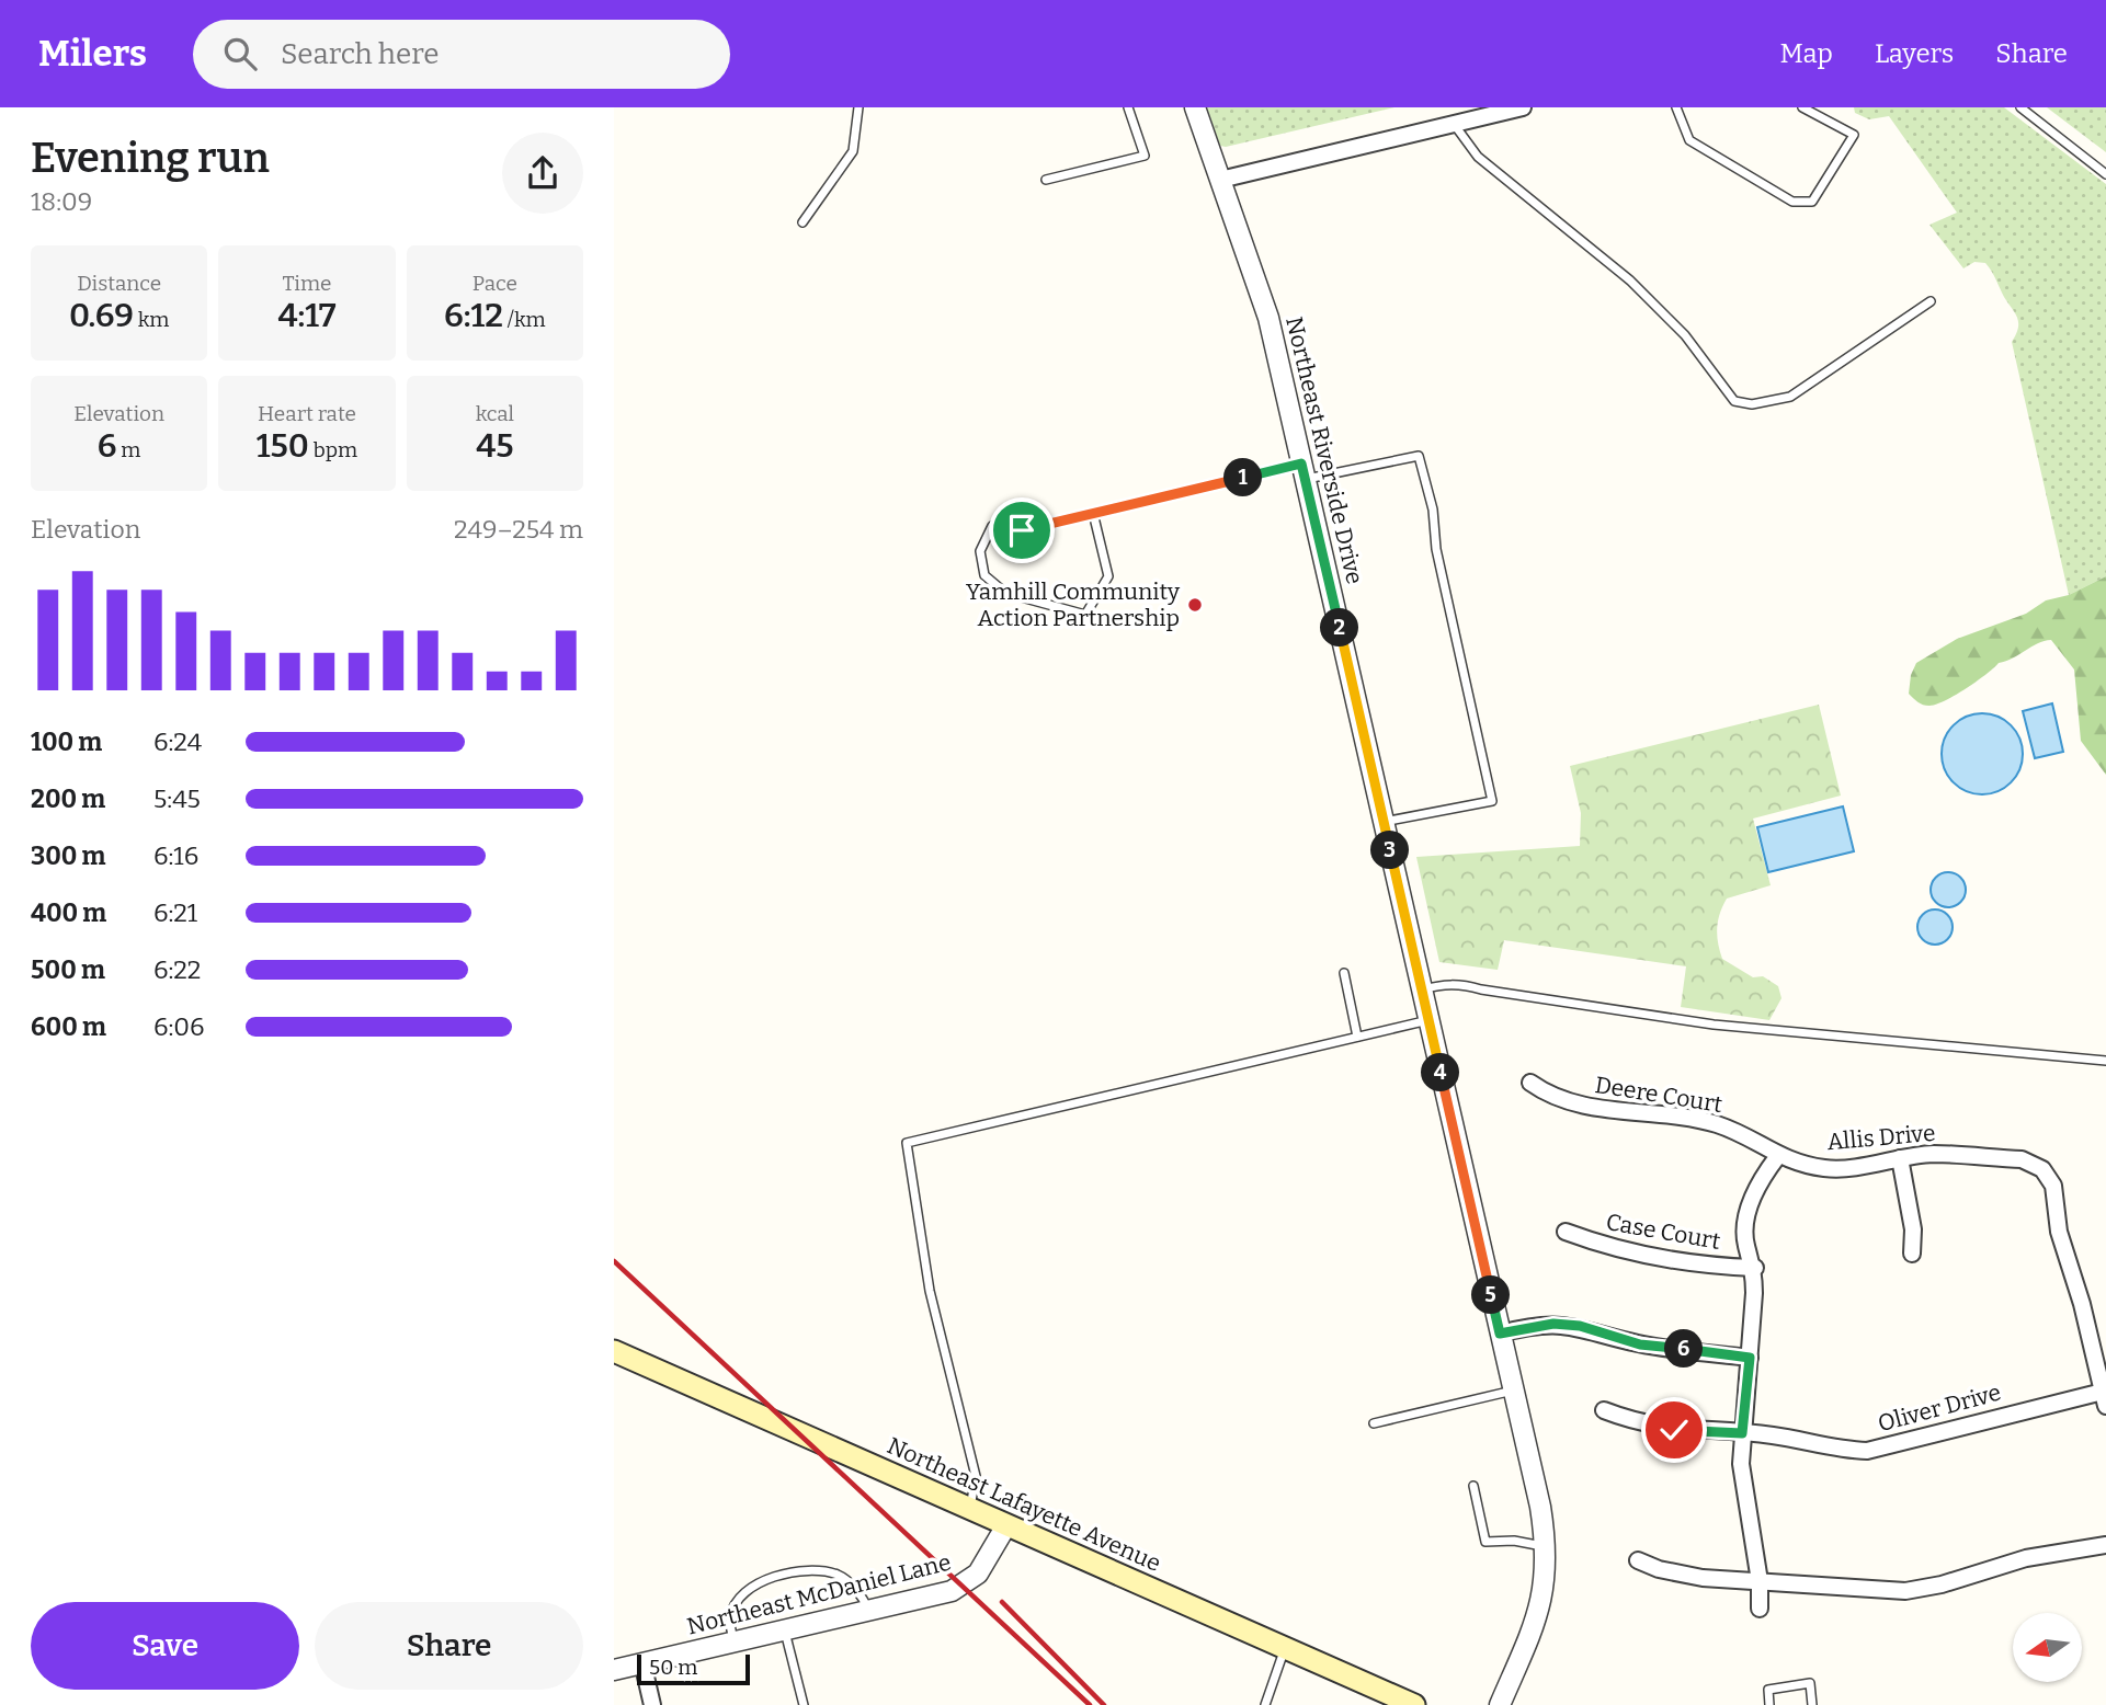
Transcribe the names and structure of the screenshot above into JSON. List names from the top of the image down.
{
  "streets": {
    "main road": ["Northeast Lafayette Avenue"],
    "street": [
      "Northeast Riverside Drive",
      "Deere Court",
      "Allis Drive",
      "Case Court",
      "Oliver Drive",
      "Northeast McDaniel Lane"
    ]
  },
  "crossings": [
    ["Deere Court", "Allis Drive"],
    ["Allis Drive", "Oliver Drive"],
    ["Northeast Lafayette Avenue", "Northeast McDaniel Lane"]
  ],
  "places": ["Yamhill Community Action Partnership"],
  "scale_bar": "50 m",
  "north": "left",
  "page": {
    "header": "Milers",
    "search": "Search here",
    "nav": ["Map", "Layers", "Share"],
    "heading": ["Evening run", "18:09"],
    "stats": [
      ["Distance", "0.69 km"],
      ["Time", "4:17"],
      ["Pace", "6:12 /km"],
      ["Elevation", "6 m"],
      ["Heart rate", "150 bpm"],
      ["kcal", "45"]
    ],
    "pins": [
      "1",
      "2",
      "3",
      "4",
      "5",
      "6"
    ],
    "chart": ["Elevation", "249–254 m"],
    "list": [
      {
        "name": "100 m",
        "note": "6:24"
      },
      {
        "name": "200 m",
        "note": "5:45"
      },
      {
        "name": "300 m",
        "note": "6:16"
      },
      {
        "name": "400 m",
        "note": "6:21"
      },
      {
        "name": "500 m",
        "note": "6:22"
      },
      {
        "name": "600 m",
        "note": "6:06"
      }
    ],
    "buttons": ["Save", "Share"],
    "scale": "50 m"
  }
}
